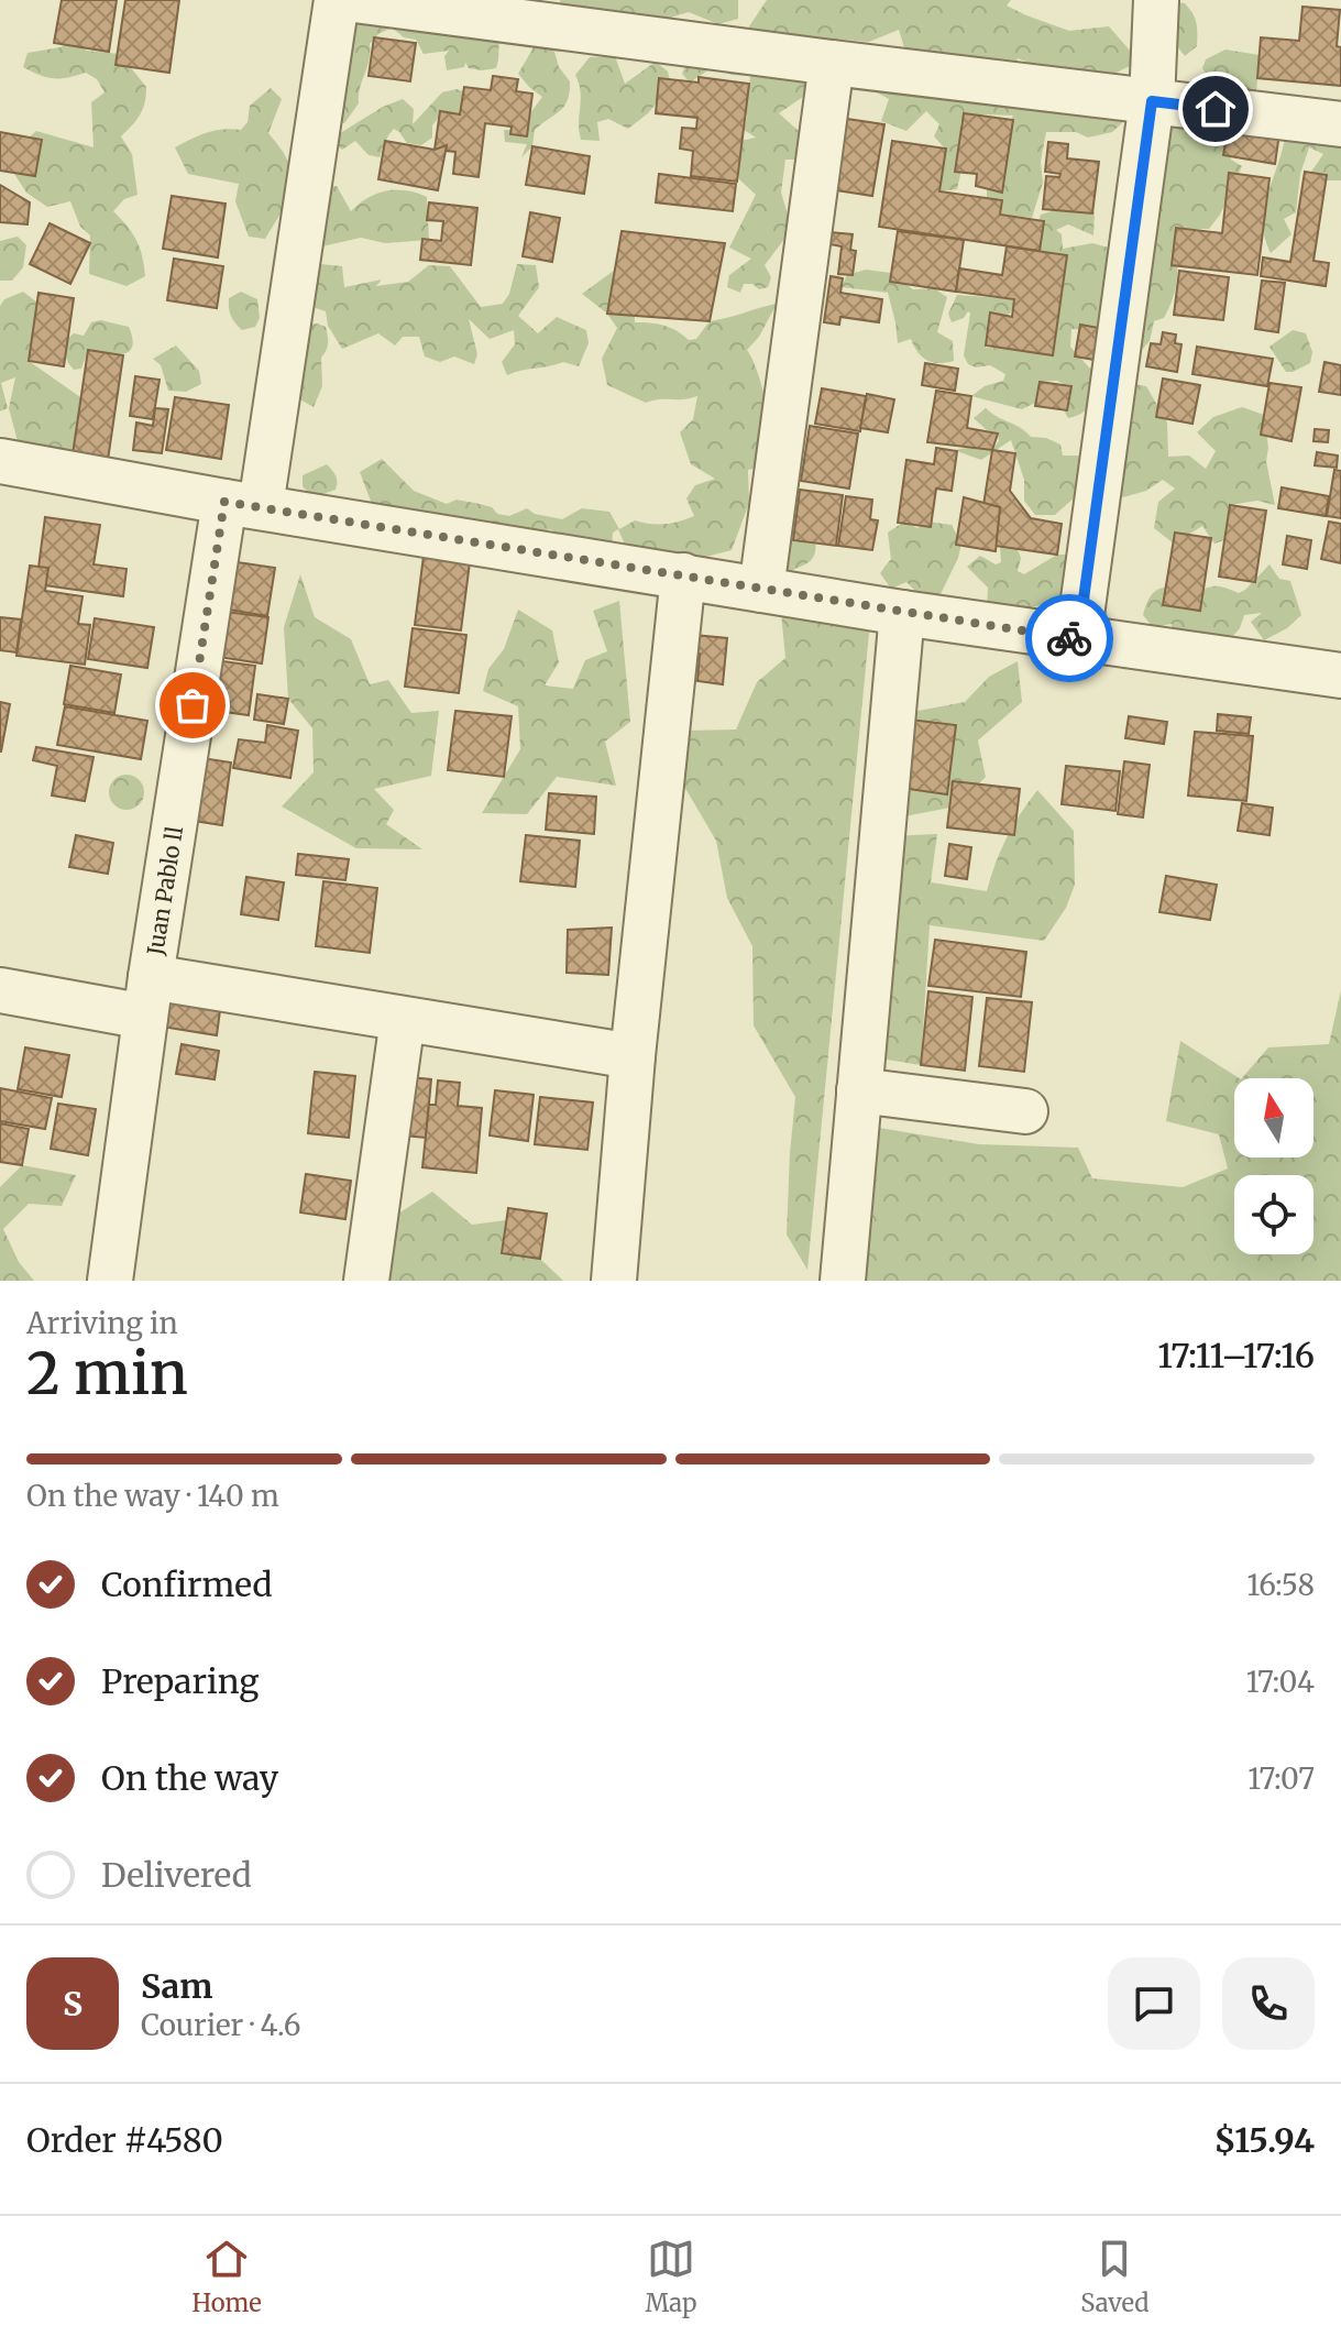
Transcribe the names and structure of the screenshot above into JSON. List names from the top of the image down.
{
  "streets": {
    "street": ["Juan Pablo ll"]
  },
  "north": "top",
  "page": {
    "heading": ["2 min", "Arriving in", "17:11–17:16"],
    "panel": [
      "Sam",
      "Courier · 4.6",
      "Order #4580",
      "$15.94"
    ],
    "bar": "On the way · 140 m",
    "list": [
      ["Confirmed", "16:58"],
      ["Preparing", "17:04"],
      ["On the way", "17:07"],
      "Delivered"
    ],
    "round": "S",
    "tabs": ["Home", "Map", "Saved"]
  }
}
